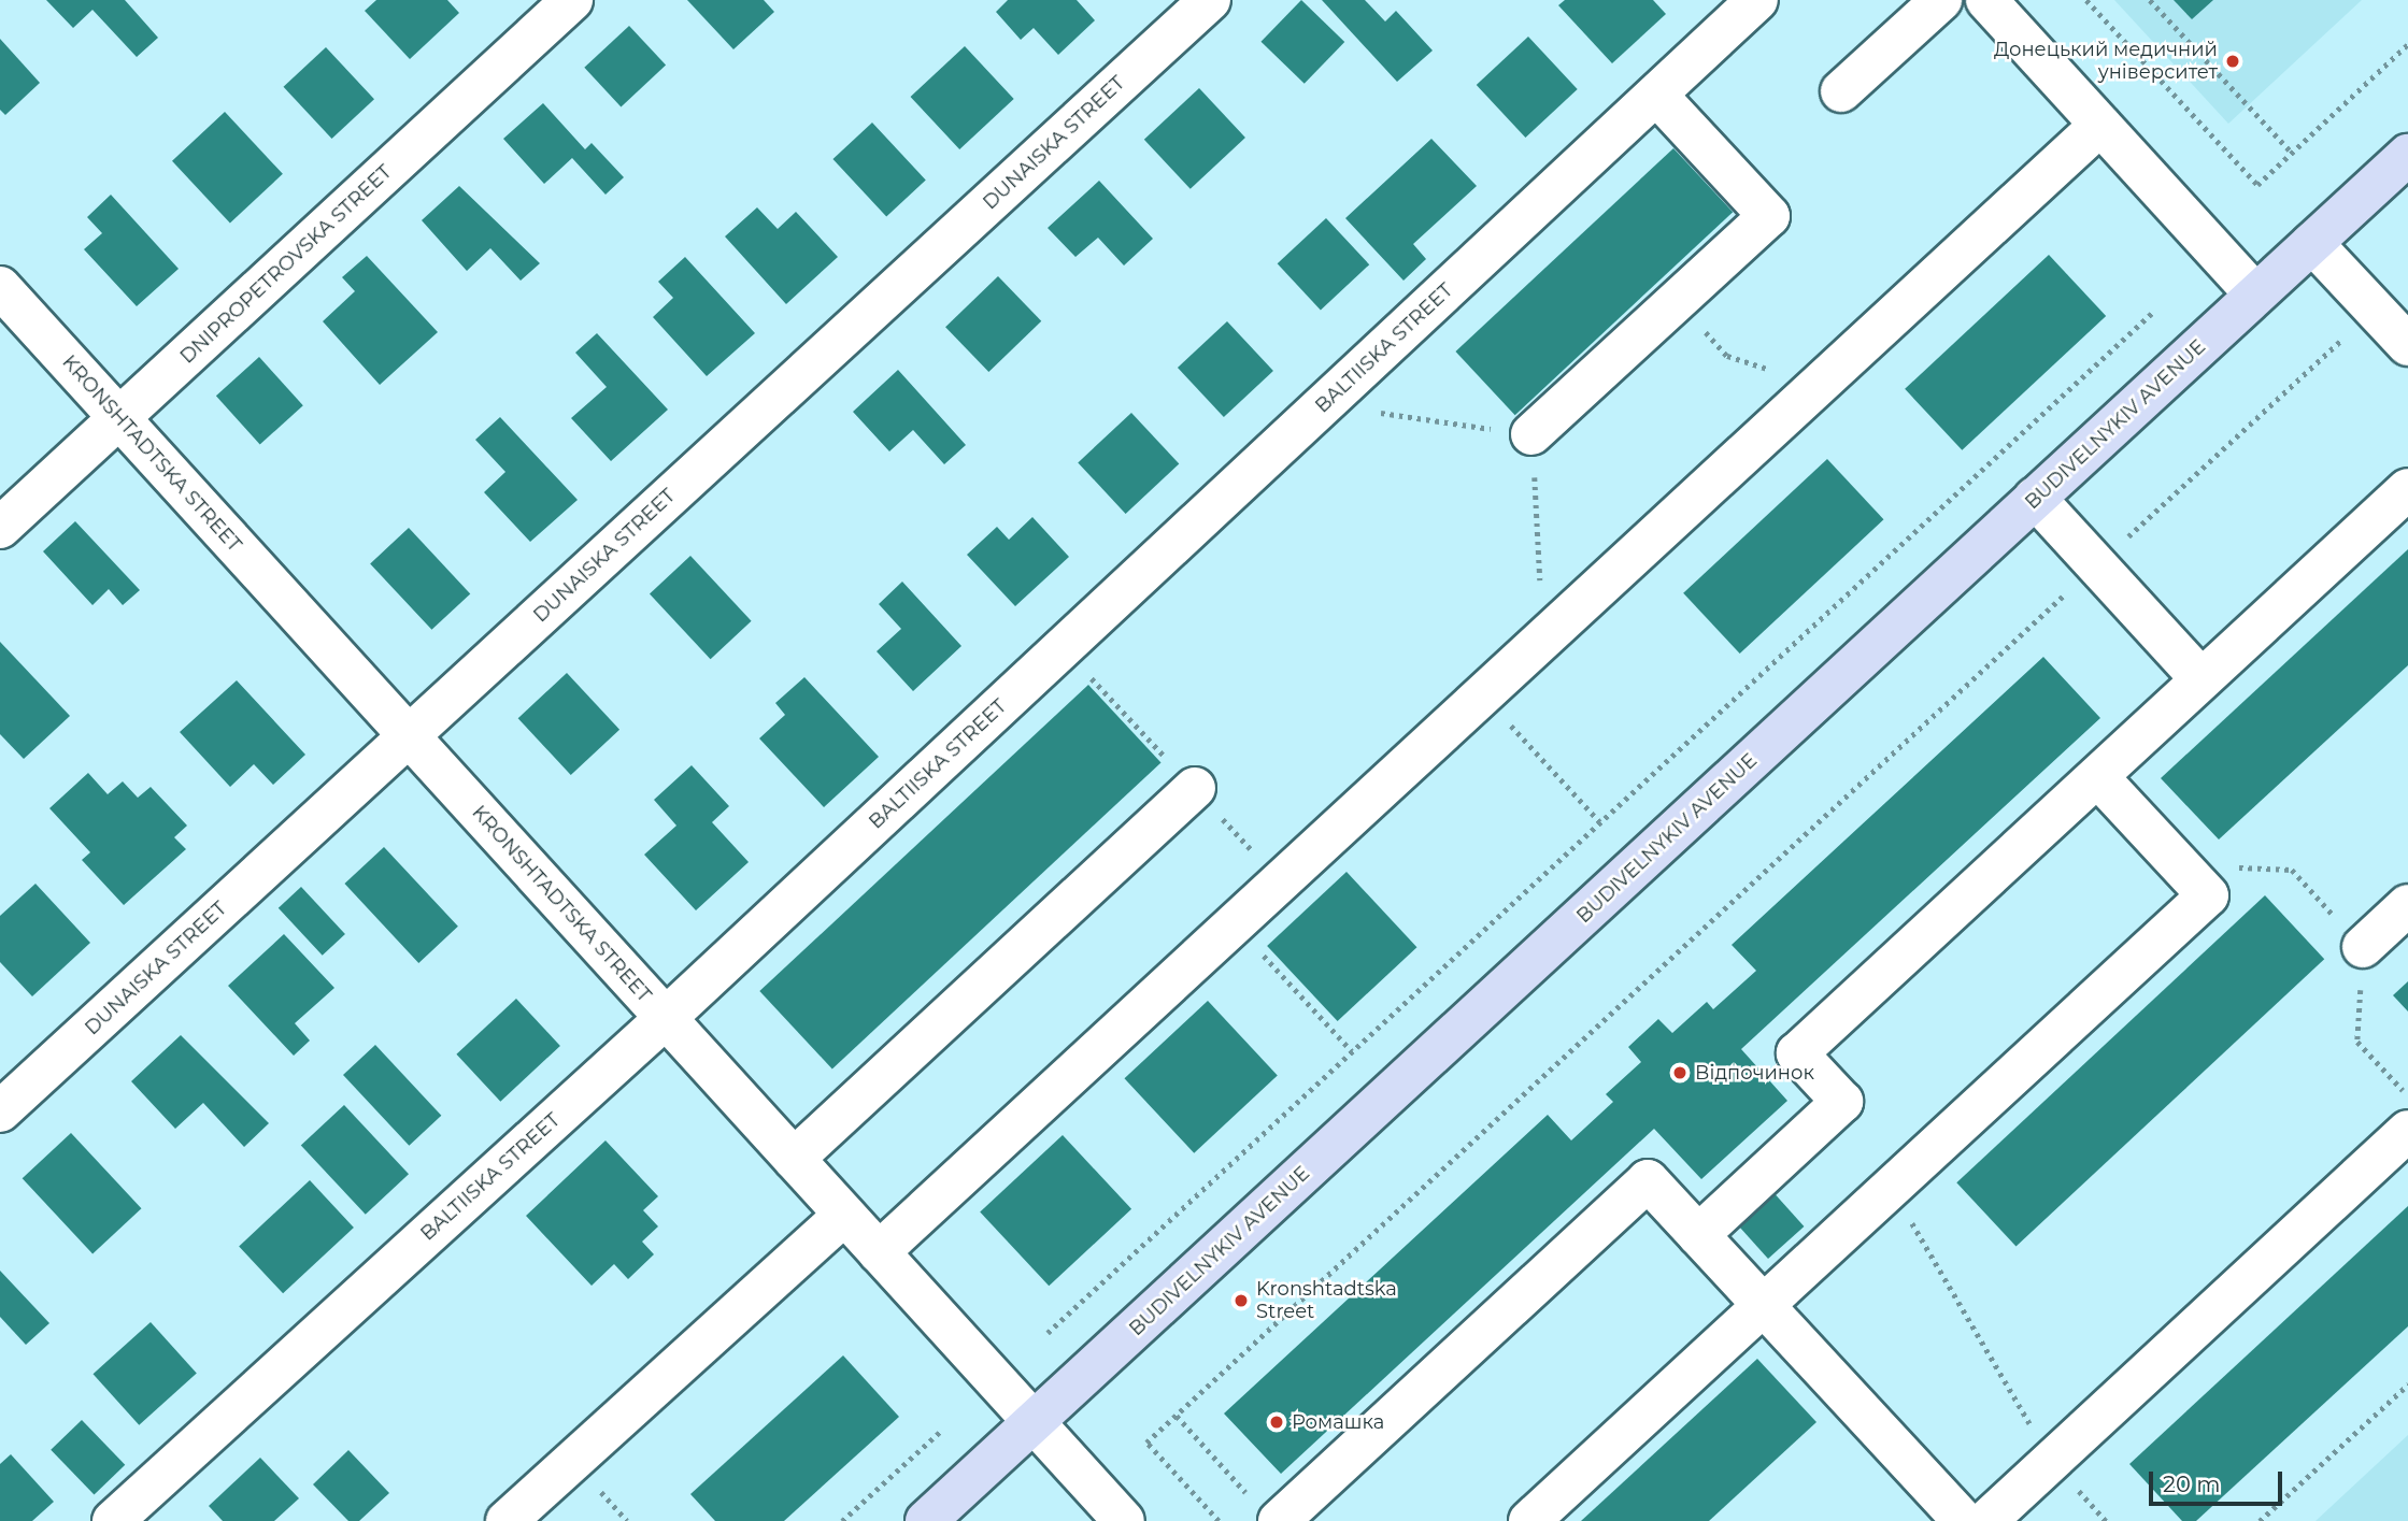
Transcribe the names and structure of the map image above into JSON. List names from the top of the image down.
{
  "streets": {
    "main road": ["BUDIVELNYKIV AVENUE"],
    "street": [
      "DUNAISKA STREET",
      "DNIPROPETROVSKA STREET",
      "BALTIISKA STREET",
      "KRONSHTADTSKA STREET"
    ]
  },
  "crossings": [
    ["DUNAISKA STREET", "KRONSHTADTSKA STREET"],
    ["DNIPROPETROVSKA STREET", "KRONSHTADTSKA STREET"],
    ["BALTIISKA STREET", "KRONSHTADTSKA STREET"],
    ["BUDIVELNYKIV AVENUE", "KRONSHTADTSKA STREET"]
  ],
  "places": [
    "Донецький медичний університет",
    "Відпочинок",
    "Kronshtadtska Street",
    "Ромашка"
  ],
  "scale_bar": "20 m"
}
